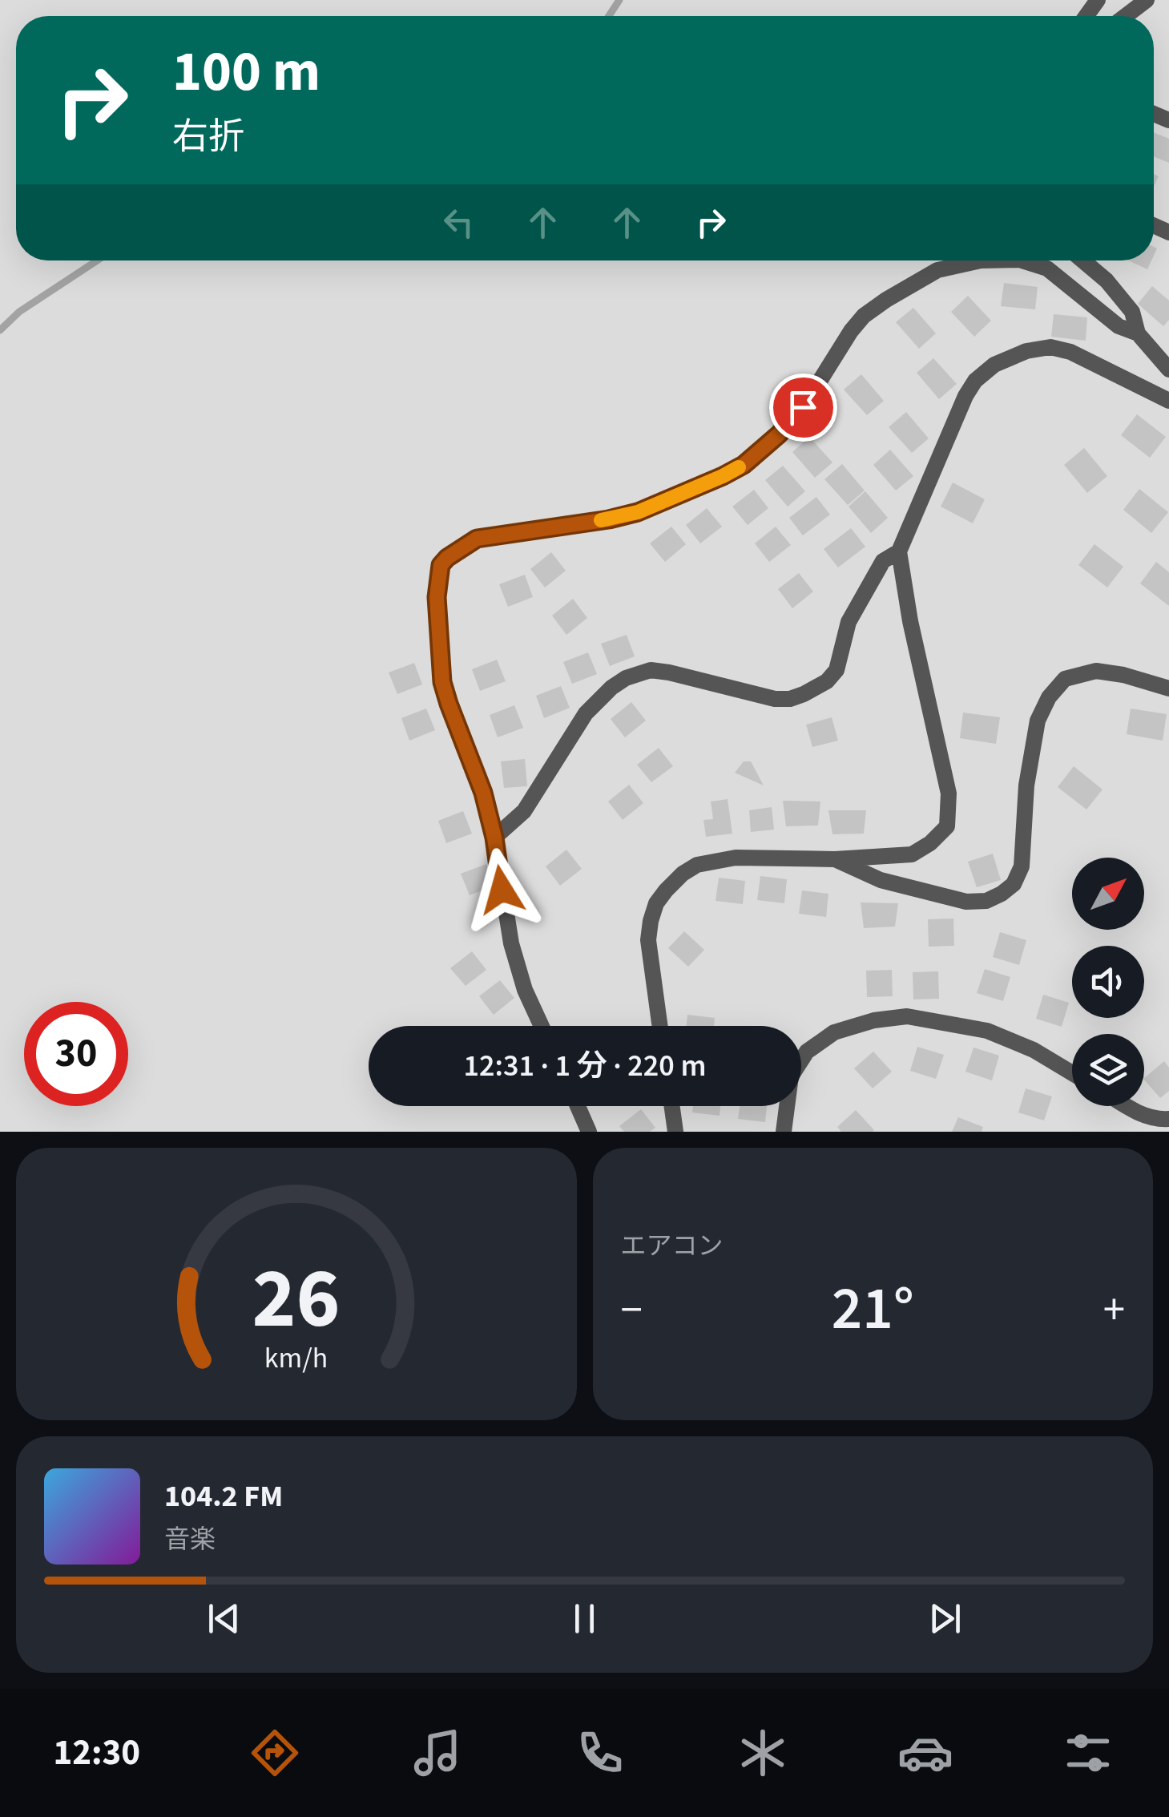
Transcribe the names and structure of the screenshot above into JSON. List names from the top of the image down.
{
  "north": "top right",
  "page": {
    "turn": ["100 m", "右折"],
    "limit": "30",
    "trip": "12:31 · 1 分 · 220 m",
    "tile": "エアコン",
    "heat": ["−", "21°", "+"],
    "song": ["104.2 FM", "音楽"],
    "tabs": "12:30",
    "gauge": ["26", "km/h"]
  }
}
